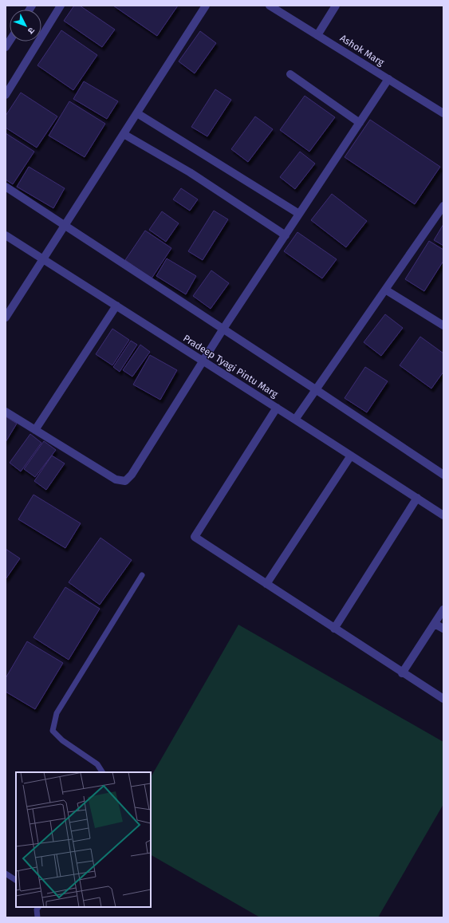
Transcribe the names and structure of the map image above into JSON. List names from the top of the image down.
{
  "streets": {
    "street": ["Ashok Marg", "Pradeep Tyagi Pintu Marg"]
  },
  "north": "bottom right"
}
